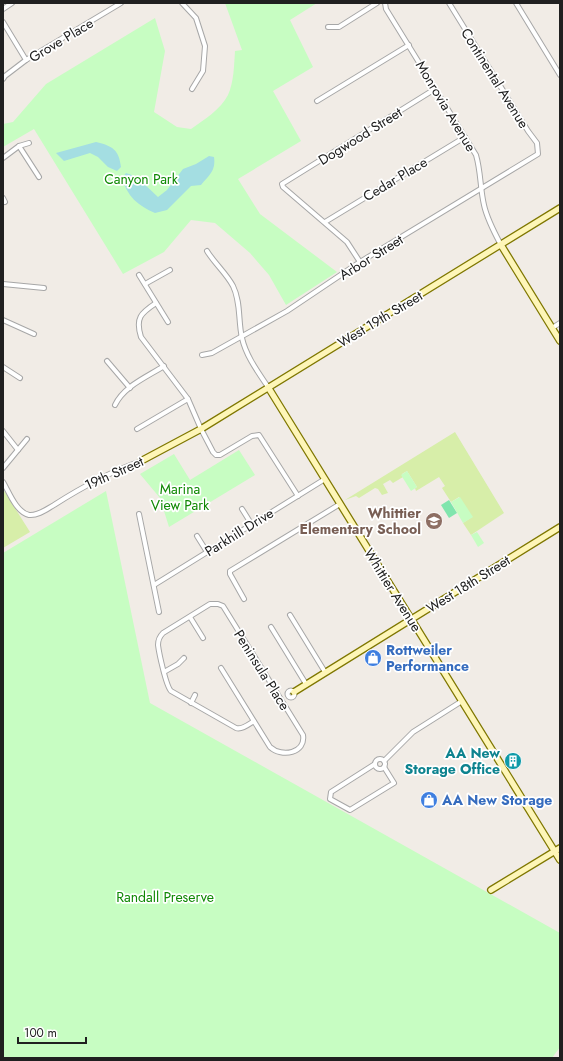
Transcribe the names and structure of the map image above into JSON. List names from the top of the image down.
{
  "streets": {
    "street": [
      "Grove Place",
      "Continental Avenue",
      "Monrovia Avenue",
      "Dogwood Street",
      "Cedar Place",
      "Arbor Street",
      "West 19th Street",
      "19th Street",
      "Parkhill Drive",
      "West 18th Street",
      "Whittier Avenue",
      "Peninsula Place"
    ]
  },
  "crossings": [
    ["Continental Avenue", "Arbor Street"],
    ["Monrovia Avenue", "Dogwood Street"],
    ["Monrovia Avenue", "Cedar Place"],
    ["Monrovia Avenue", "Arbor Street"],
    ["Monrovia Avenue", "West 19th Street"],
    ["Dogwood Street", "Cedar Place"],
    ["Arbor Street", "Whittier Avenue"],
    ["West 19th Street", "19th Street"],
    ["West 19th Street", "Whittier Avenue"],
    ["Parkhill Drive", "Whittier Avenue"],
    ["West 18th Street", "Whittier Avenue"],
    ["West 18th Street", "Peninsula Place"]
  ],
  "parks": ["Canyon Park", "Marina View Park", "Randall Preserve"],
  "places": {
    "school or university": ["Whittier Elementary School"],
    "shop": ["Rottweiler Performance", "AA New Storage"],
    "building": ["AA New Storage Office"]
  },
  "scale_bar": "100 m"
}
